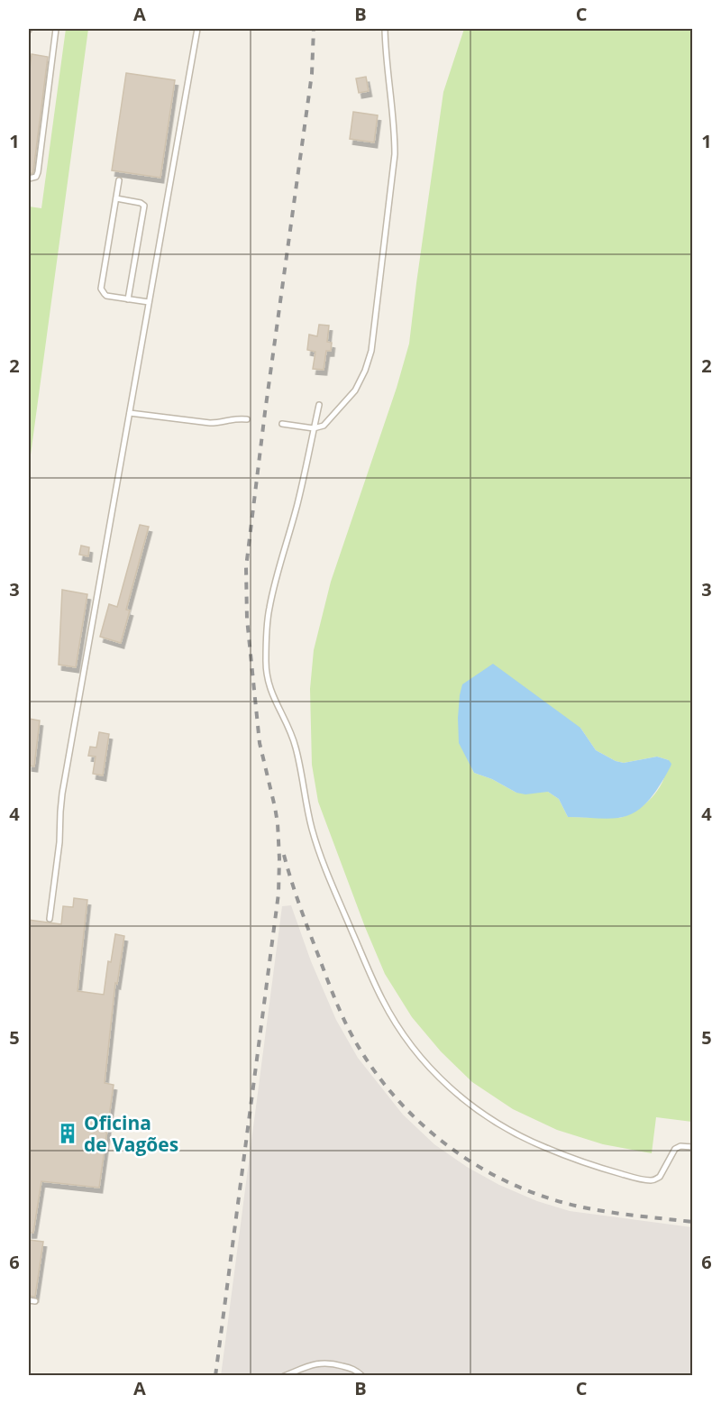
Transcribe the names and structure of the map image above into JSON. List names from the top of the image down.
{
  "places": {
    "building": ["Oficina de Vagões"]
  },
  "grid": {
    "columns": ["A", "B", "C"],
    "rows": [
      "1",
      "2",
      "3",
      "4",
      "5",
      "6"
    ]
  }
}
